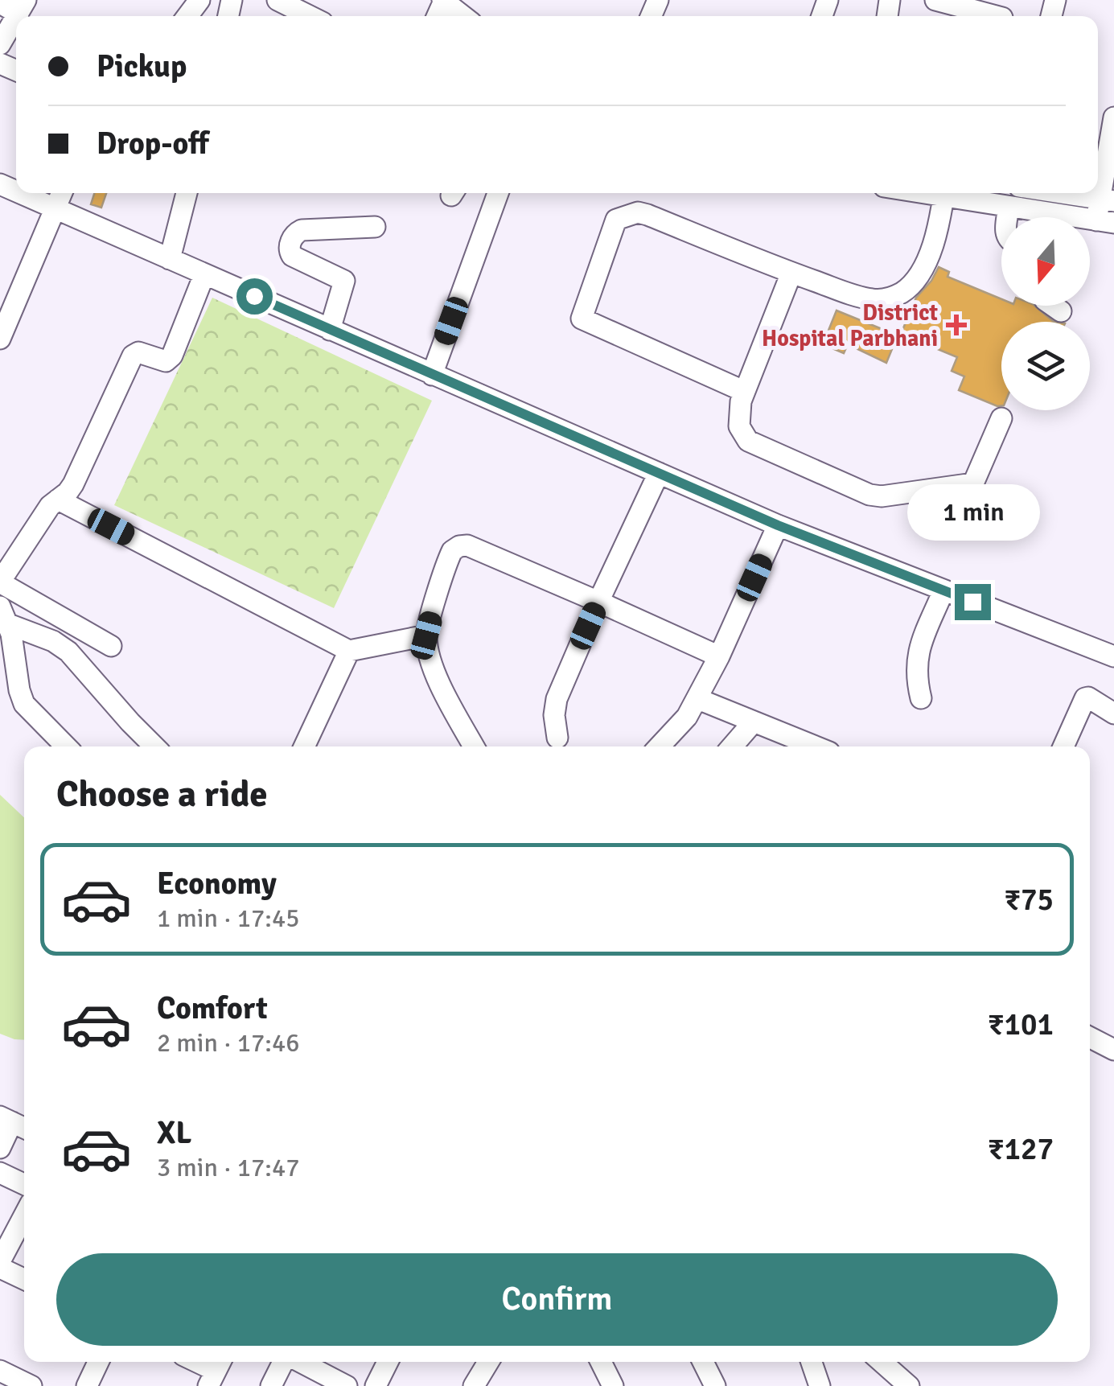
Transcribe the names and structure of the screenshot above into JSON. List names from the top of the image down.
{
  "places": {
    "health": ["District Hospital Parbhani"]
  },
  "north": "bottom",
  "page": {
    "banner": ["Pickup", "Drop-off"],
    "bubble": "1 min",
    "heading": "Choose a ride",
    "list": [
      {
        "name": "Economy",
        "note": "1 min · 17:45",
        "value": "₹75"
      },
      {
        "name": "Comfort",
        "note": "2 min · 17:46",
        "value": "₹101"
      },
      {
        "name": "XL",
        "note": "3 min · 17:47",
        "value": "₹127"
      }
    ],
    "buttons": "Confirm"
  }
}
